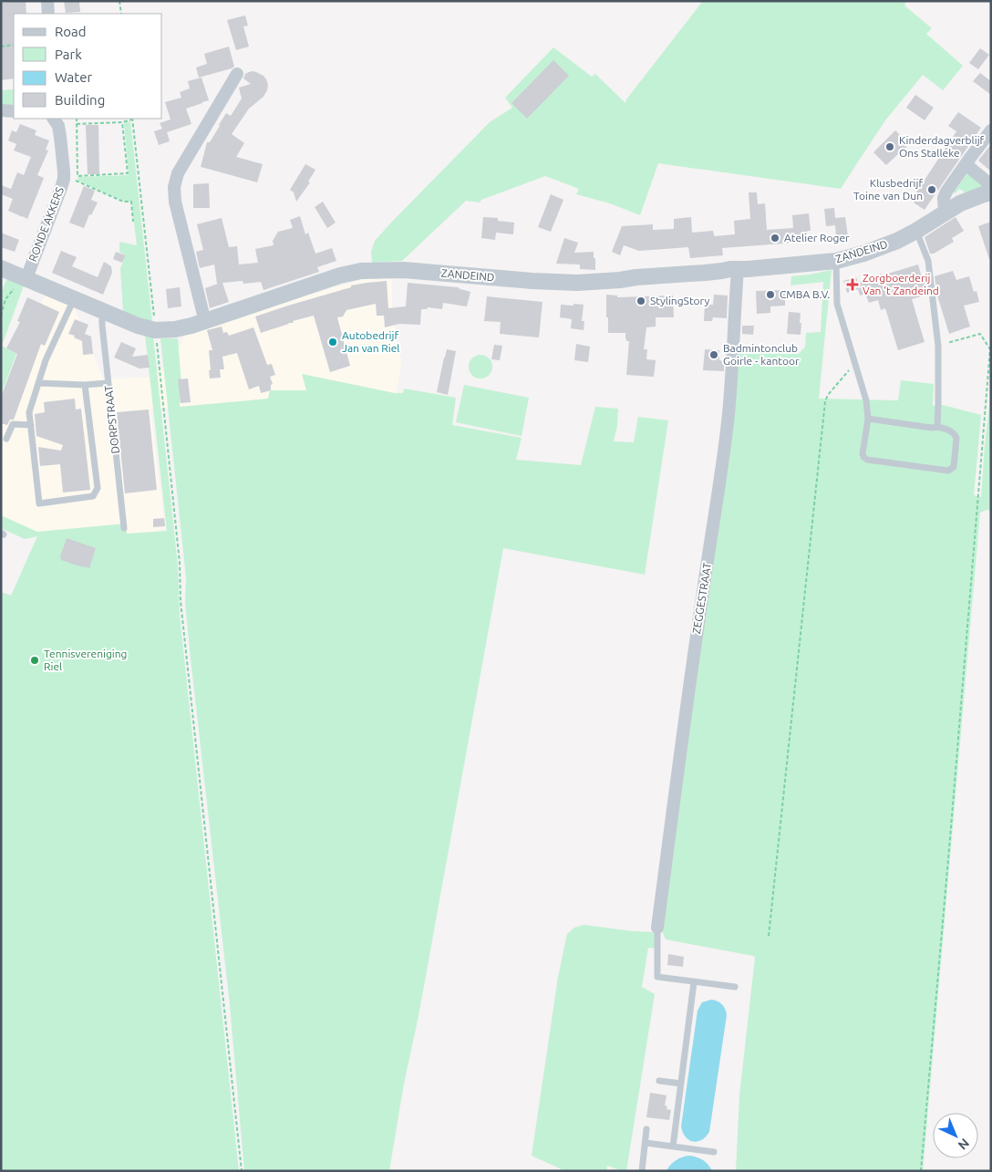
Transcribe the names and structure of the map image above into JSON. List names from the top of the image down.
{
  "streets": {
    "street": ["RONDE AKKERS", "ZANDEIND", "ZEGGESTRAAT"],
    "lane": ["DORPSTRAAT"]
  },
  "crossings": [
    ["ZANDEIND", "ZEGGESTRAAT"]
  ],
  "places": {
    "other": [
      "Kinderdagverblijf Ons Stalleke",
      "Klusbedrijf Toine van Dun",
      "Atelier Roger",
      "CMBA B.V.",
      "StylingStory",
      "Autobedrijf Jan van Riel",
      "Badmintonclub Goirle - kantoor",
      "Tennisvereniging Riel"
    ],
    "health": ["Zorgboerderij Van 't Zandeind"]
  },
  "legend": [
    "Road",
    "Park",
    "Water",
    "Building"
  ],
  "north": "bottom right"
}
